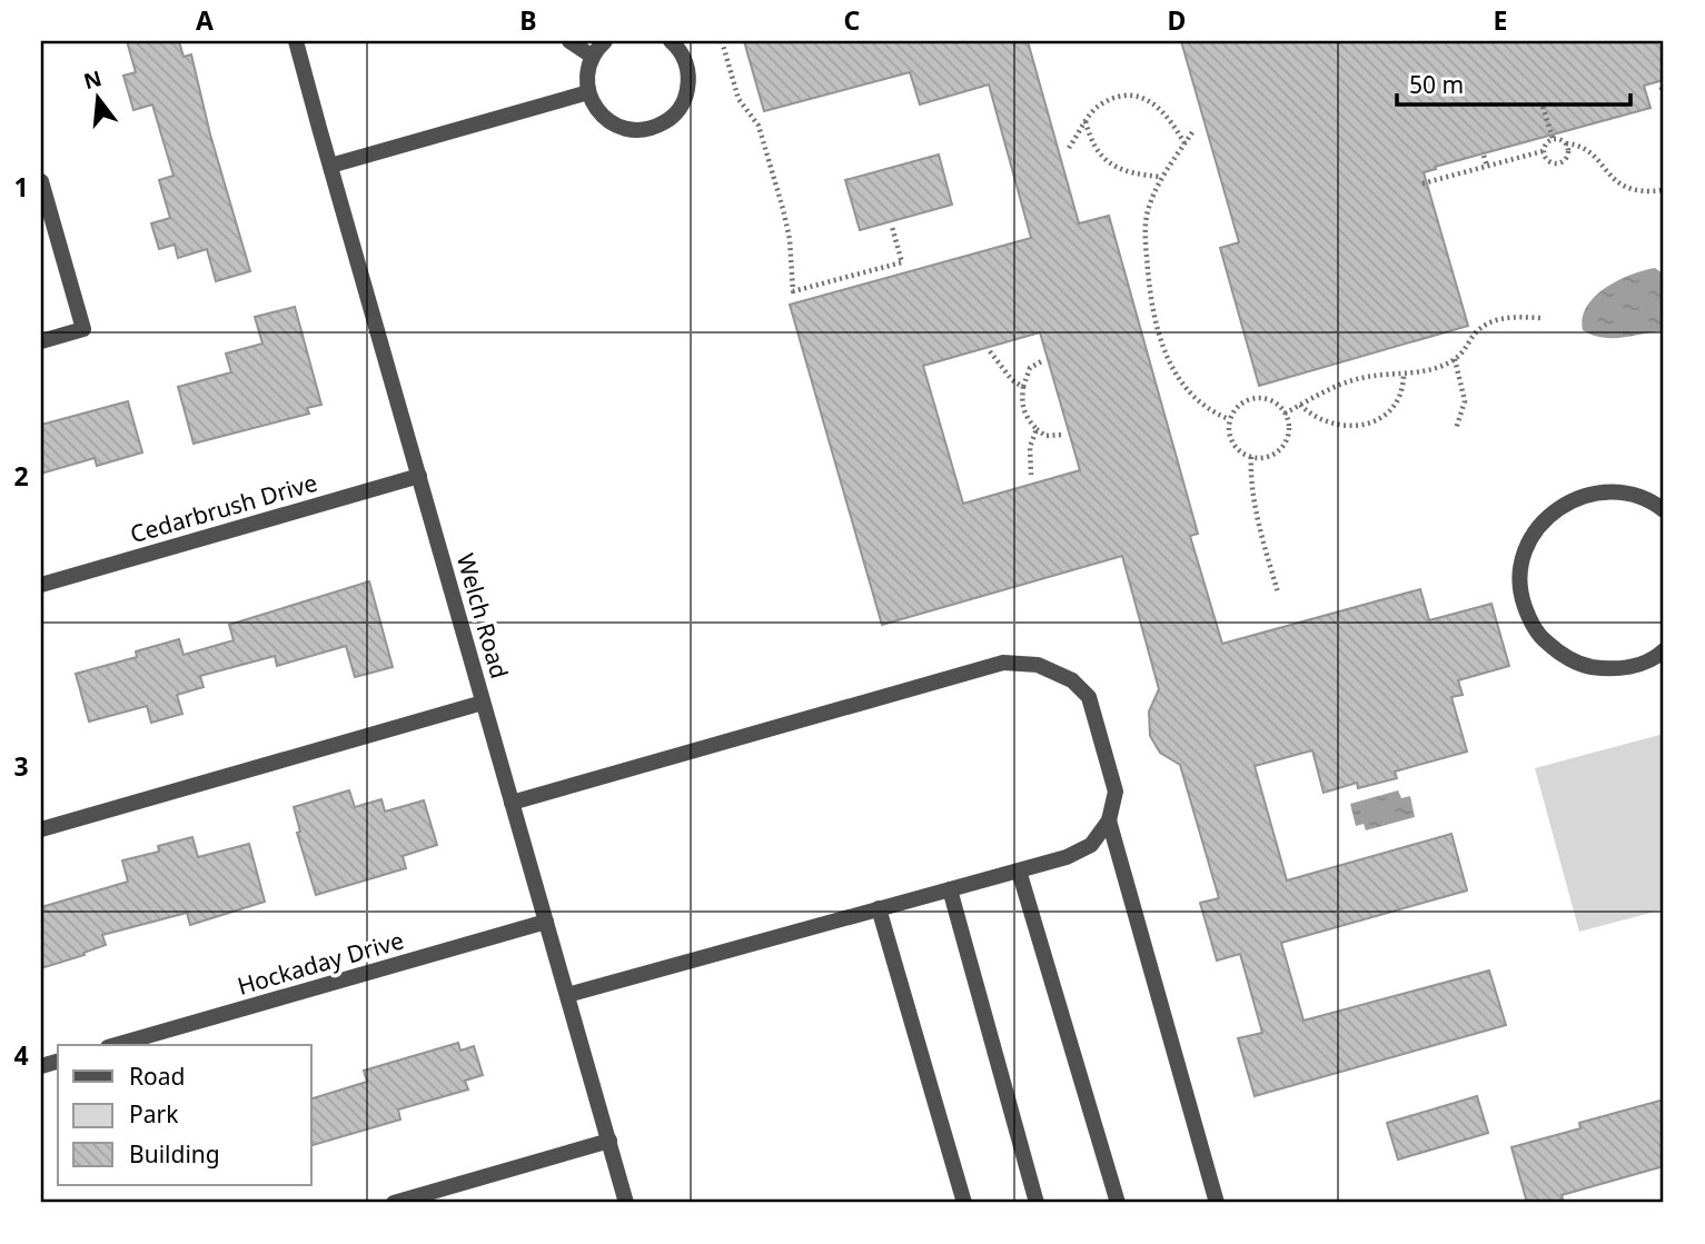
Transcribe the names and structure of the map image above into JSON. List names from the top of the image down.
{
  "streets": {
    "street": ["Cedarbrush Drive", "Welch Road", "Hockaday Drive"]
  },
  "crossings": [
    ["Cedarbrush Drive", "Welch Road"],
    ["Welch Road", "Hockaday Drive"]
  ],
  "legend": ["Road", "Park", "Building"],
  "scale_bar": "50 m",
  "north": "top",
  "grid": {
    "columns": [
      "A",
      "B",
      "C",
      "D",
      "E"
    ],
    "rows": [
      "1",
      "2",
      "3",
      "4"
    ]
  }
}
